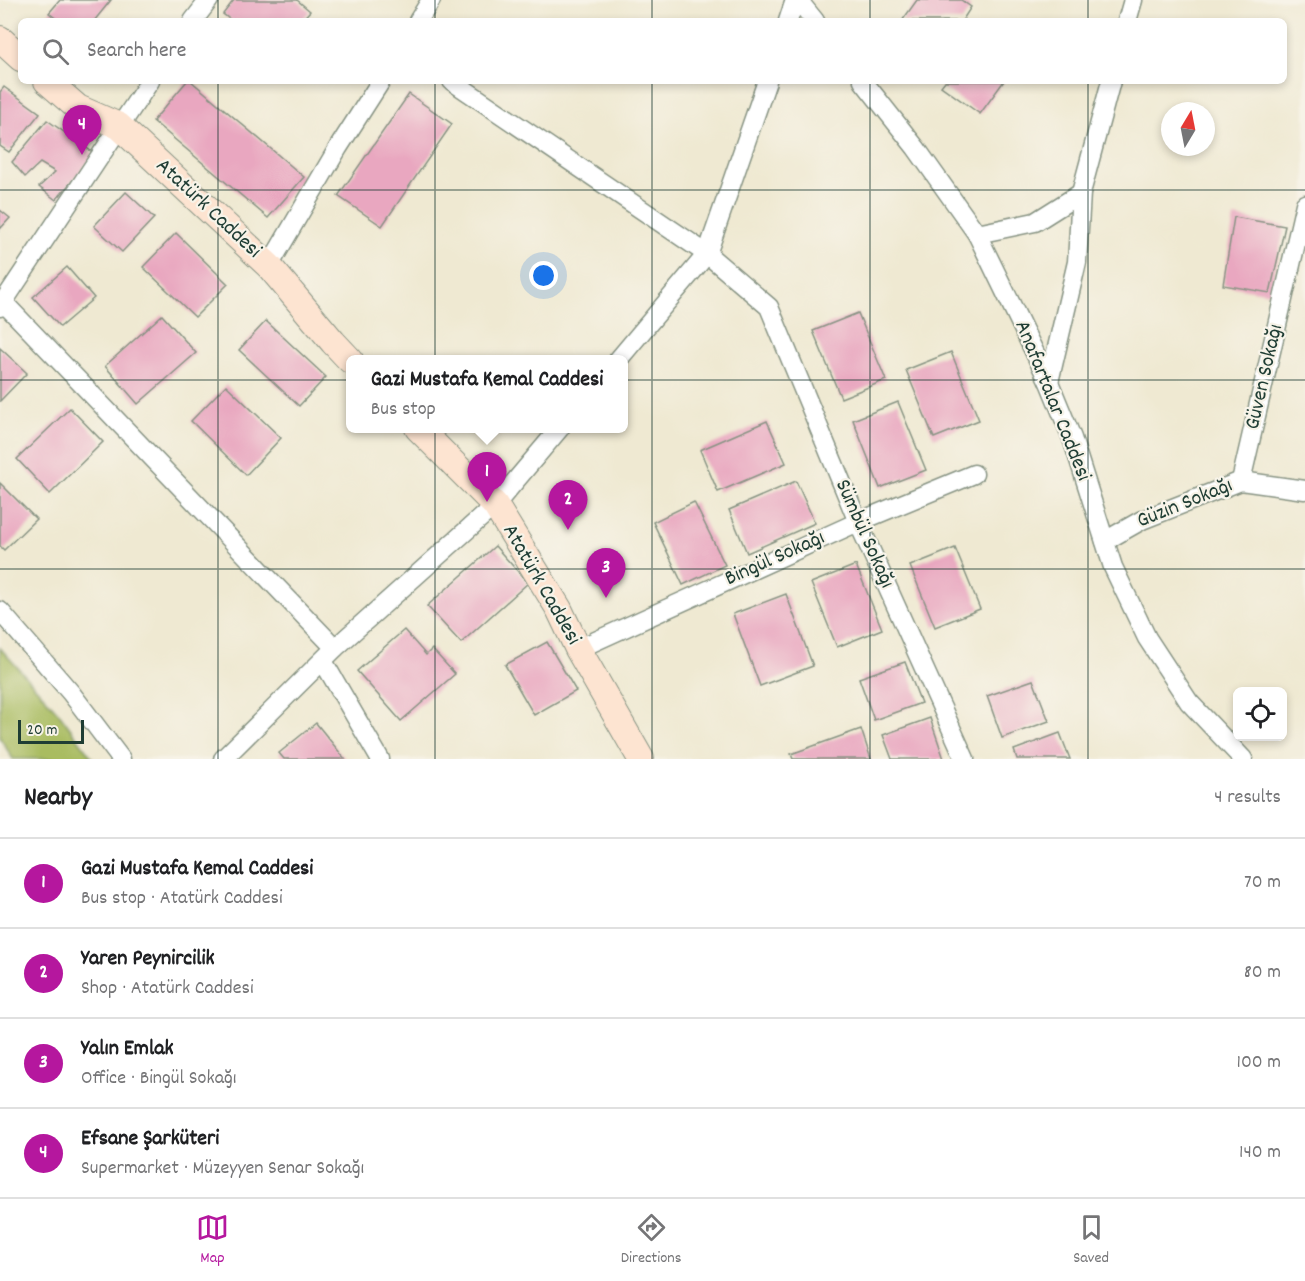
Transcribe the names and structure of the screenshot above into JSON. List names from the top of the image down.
{
  "streets": {
    "main road": ["Atatürk Caddesi"],
    "street": [
      "Güven Sokağı",
      "Anafartalar Caddesi",
      "Güzin Sokağı",
      "Sümbül Sokağı",
      "Bingül Sokağı"
    ]
  },
  "crossings": [
    ["Atatürk Caddesi", "Bingül Sokağı"],
    ["Güven Sokağı", "Güzin Sokağı"],
    ["Anafartalar Caddesi", "Güzin Sokağı"],
    ["Sümbül Sokağı", "Bingül Sokağı"]
  ],
  "scale_bar": "20 m",
  "north": "top",
  "page": {
    "search": "Search here",
    "pins": [
      "4",
      "1",
      "2",
      "3"
    ],
    "popup": ["Gazi Mustafa Kemal Caddesi", "Bus stop"],
    "scale": "20 m",
    "heading": ["Nearby", "4 results"],
    "list": [
      {
        "mark": "1",
        "name": "Gazi Mustafa Kemal Caddesi",
        "note": "Bus stop · Atatürk Caddesi",
        "value": "70 m"
      },
      {
        "mark": "2",
        "name": "Yaren Peynircilik",
        "note": "Shop · Atatürk Caddesi",
        "value": "80 m"
      },
      {
        "mark": "3",
        "name": "Yalın Emlak",
        "note": "Office · Bingül Sokağı",
        "value": "100 m"
      },
      {
        "mark": "4",
        "name": "Efsane Şarküteri",
        "note": "Supermarket · Müzeyyen Senar Sokağı",
        "value": "140 m"
      }
    ],
    "nav": ["Map", "Directions", "Saved"]
  }
}
